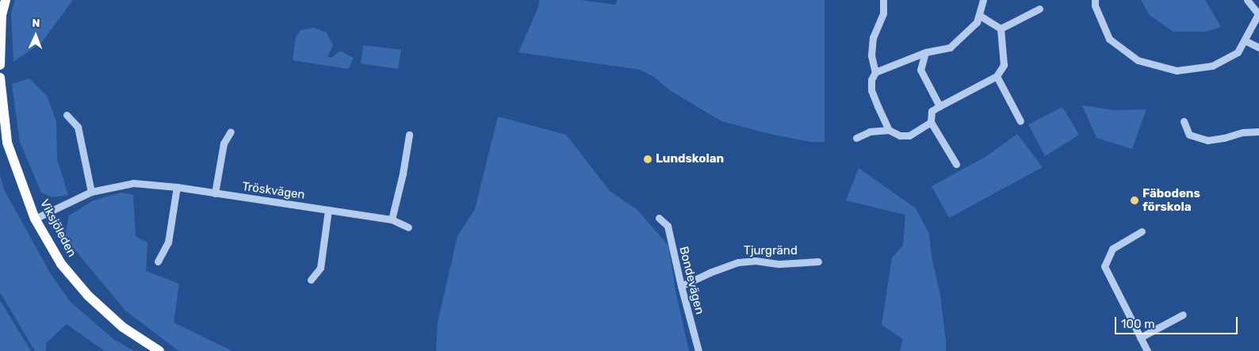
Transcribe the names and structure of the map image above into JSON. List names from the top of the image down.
{
  "streets": {
    "main road": ["Viksjöleden"],
    "street": ["Tröskvägen", "Tjurgränd", "Bondevägen"]
  },
  "crossings": [
    ["Tröskvägen", "Viksjöleden"],
    ["Tjurgränd", "Bondevägen"]
  ],
  "places": ["Lundskolan", "Fäbodens förskola"],
  "scale_bar": "100 m",
  "north": "top"
}
